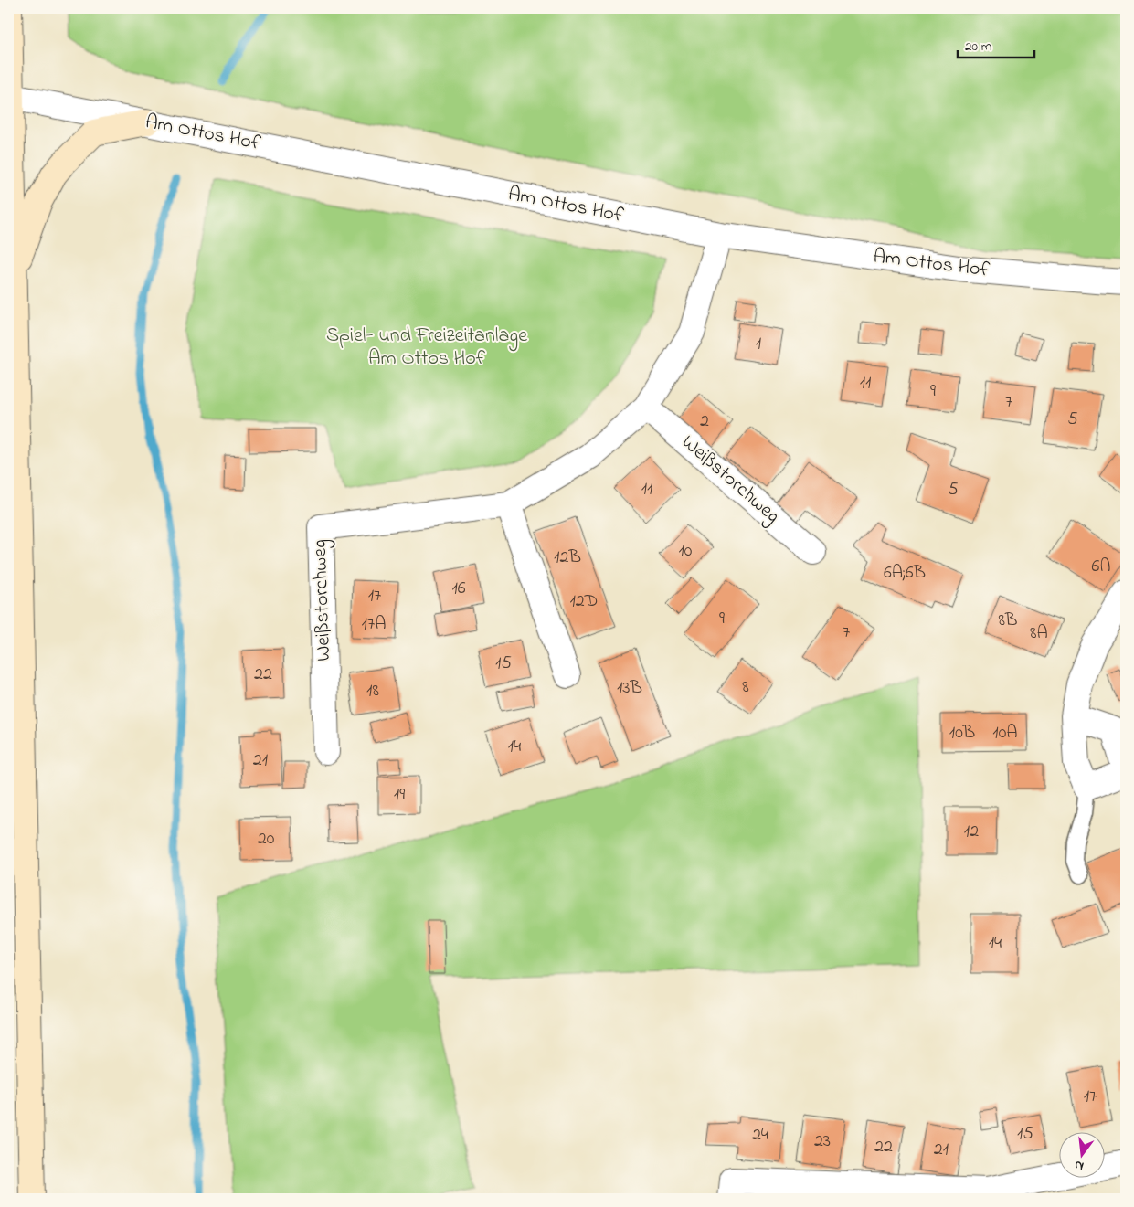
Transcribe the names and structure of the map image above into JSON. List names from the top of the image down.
{
  "streets": {
    "street": ["Am Ottos Hof", "Weißstorchweg"]
  },
  "crossings": [
    ["Am Ottos Hof", "Weißstorchweg"]
  ],
  "parks": ["Spiel- und Freizeitanlage Am Ottos Hof"],
  "house_numbers": [
    "1",
    "11",
    "9",
    "7",
    "5",
    "2",
    "11",
    "5",
    "10",
    "12B",
    "6A",
    "6A;6B",
    "16",
    "17",
    "12D",
    "9",
    "8B",
    "17A",
    "7",
    "8A",
    "15",
    "22",
    "8",
    "13B",
    "18",
    "10B",
    "10A",
    "14",
    "21",
    "19",
    "12",
    "20",
    "14",
    "17",
    "15",
    "24",
    "23",
    "22",
    "21"
  ],
  "scale_bar": "20 m",
  "north": "bottom"
}
